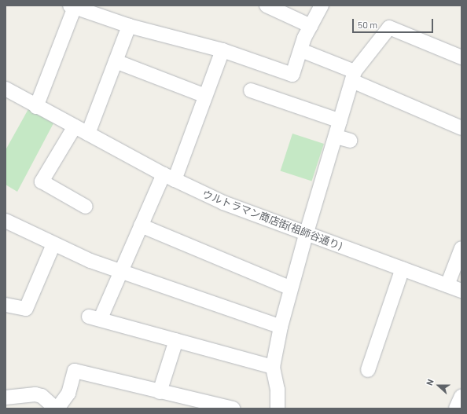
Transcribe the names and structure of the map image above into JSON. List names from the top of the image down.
{
  "streets": {
    "street": ["ウルトラマン商店街(祖師谷通り)"]
  },
  "scale_bar": "50 m",
  "north": "left"
}
